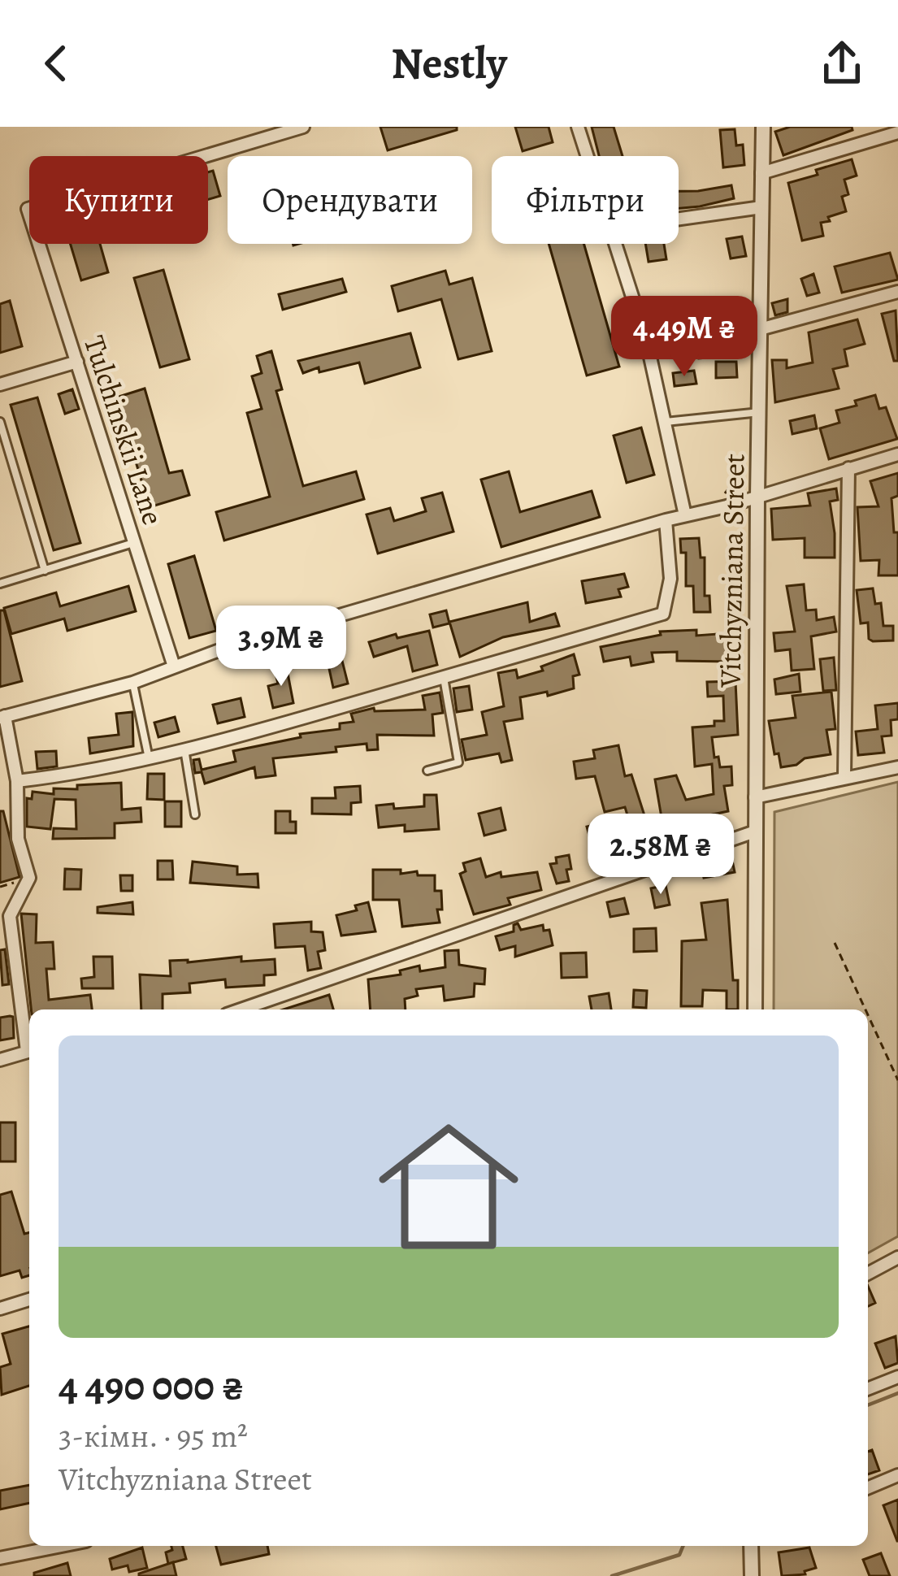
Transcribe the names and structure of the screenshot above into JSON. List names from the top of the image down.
{
  "streets": {
    "street": ["Tulchinskii Lane", "Vitchyzniana Street"]
  },
  "page": {
    "header": "Nestly",
    "chip": ["Купити", "Орендувати", "Фільтри"],
    "price": ["4.49M ₴", "3.9M ₴", "2.58M ₴"],
    "list": [
      {
        "name": "4 490 000 ₴",
        "note": "3-кімн. · 95 m² · Vitchyzniana Street"
      }
    ]
  }
}
